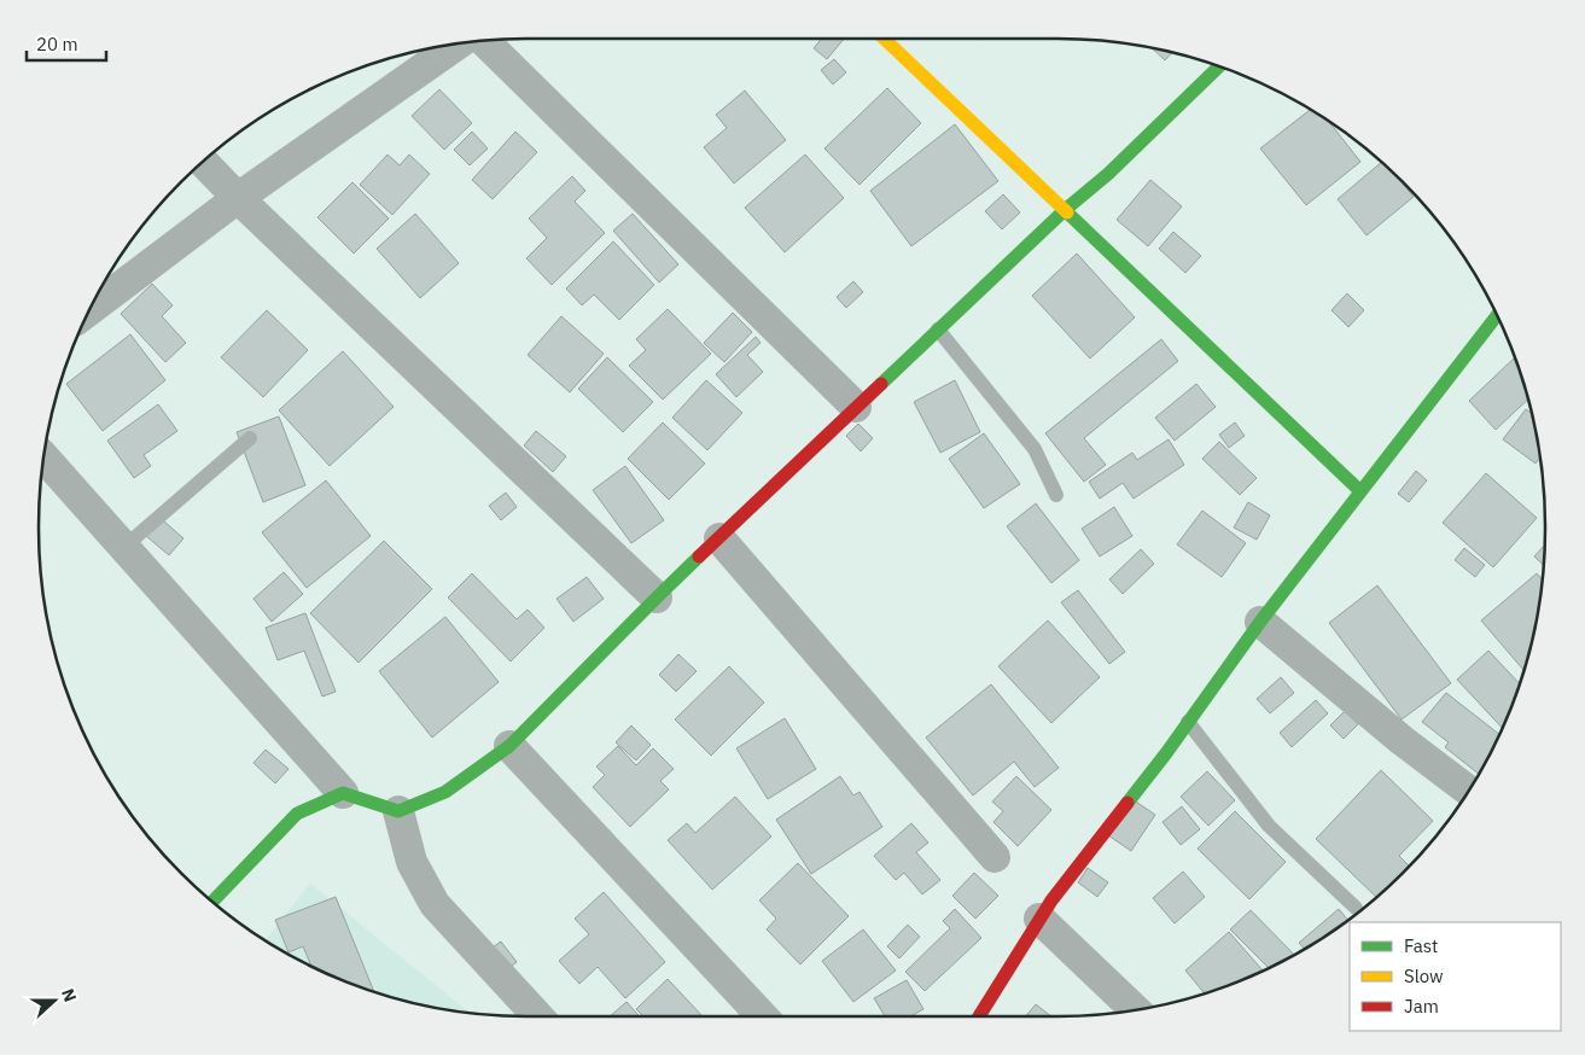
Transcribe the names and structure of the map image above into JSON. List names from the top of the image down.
{
  "legend": ["Fast", "Slow", "Jam"],
  "scale_bar": "20 m",
  "north": "right"
}
